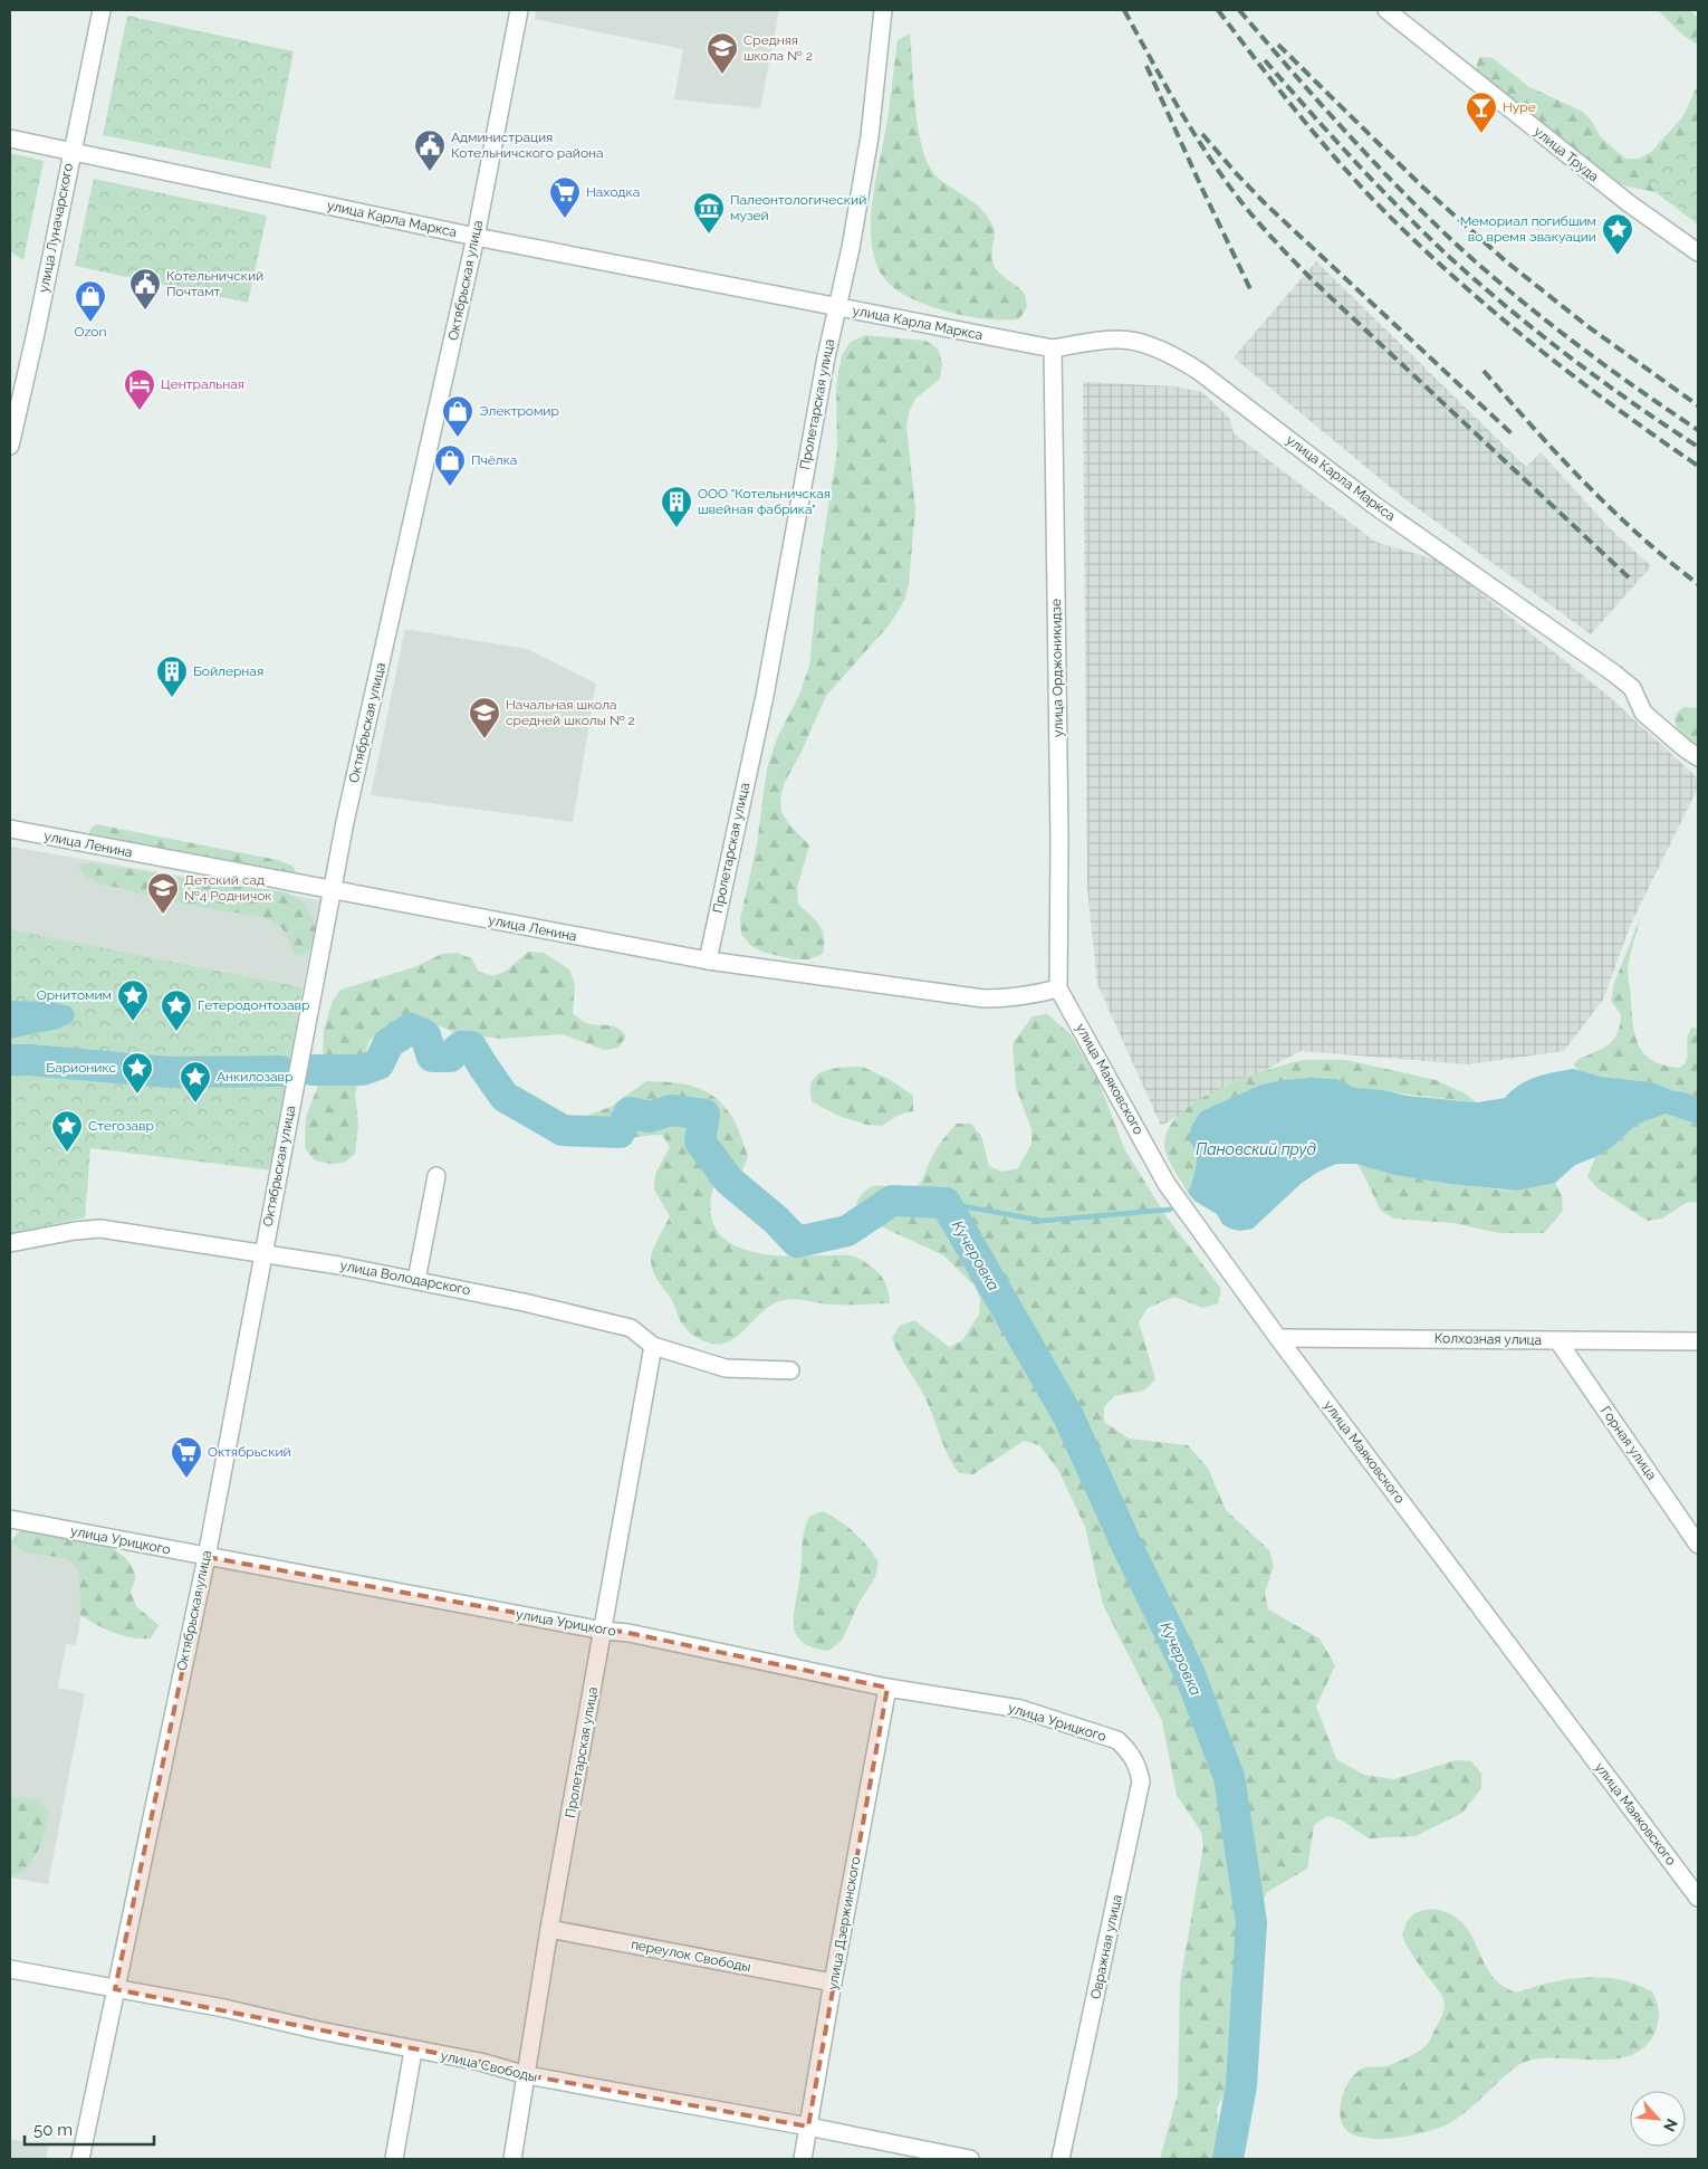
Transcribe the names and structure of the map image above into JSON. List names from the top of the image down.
{
  "streets": {
    "street": [
      "улица Труда",
      "улица Карла Маркса",
      "улица Луначарского",
      "Октябрьская улица",
      "Пролетарская улица",
      "улица Орджоникидзе",
      "улица Ленина",
      "улица Маяковского",
      "улица Володарского",
      "Колхозная улица",
      "Горная улица",
      "улица Урицкого",
      "улица Дзержинского",
      "Овражная улица",
      "переулок Свободы",
      "улица Свободы"
    ]
  },
  "crossings": [
    ["улица Карла Маркса", "улица Луначарского"],
    ["улица Карла Маркса", "Октябрьская улица"],
    ["улица Карла Маркса", "Пролетарская улица"],
    ["улица Карла Маркса", "улица Орджоникидзе"],
    ["Октябрьская улица", "улица Ленина"],
    ["Октябрьская улица", "улица Володарского"],
    ["Октябрьская улица", "улица Урицкого"],
    ["Октябрьская улица", "улица Свободы"],
    ["Пролетарская улица", "улица Ленина"],
    ["Пролетарская улица", "улица Володарского"],
    ["Пролетарская улица", "улица Урицкого"],
    ["Пролетарская улица", "переулок Свободы"],
    ["Пролетарская улица", "улица Свободы"],
    ["улица Орджоникидзе", "улица Ленина"],
    ["улица Орджоникидзе", "улица Маяковского"],
    ["улица Ленина", "улица Маяковского"],
    ["улица Маяковского", "Колхозная улица"],
    ["Колхозная улица", "Горная улица"],
    ["улица Урицкого", "улица Дзержинского"],
    ["улица Урицкого", "Овражная улица"],
    ["улица Дзержинского", "переулок Свободы"],
    ["улица Дзержинского", "улица Свободы"]
  ],
  "water": ["Пановский пруд", "Кучеровка"],
  "places": {
    "school or university": ["Средняя школа № 2", "Начальная школа средней школы № 2", "Детский сад №4 Родничок"],
    "bar": ["Hype"],
    "public building": ["Администрация Котельничского района", "Котельничский Почтамт"],
    "supermarket": ["Находка", "Октябрьский"],
    "museum": ["Палеонтологический музей"],
    "place": [
      "Мемориал погибшим во время эвакуации",
      "Орнитомим",
      "Гетеродонтозавр",
      "Барионикс",
      "Анкилозавр",
      "Стегозавр"
    ],
    "shop": ["Ozon", "Электромир", "Пчёлка"],
    "hotel": ["Центральная"],
    "building": ["ООО \"Котельничская швейная фабрика\"", "Бойлерная"]
  },
  "scale_bar": "50 m",
  "north": "bottom right"
}
